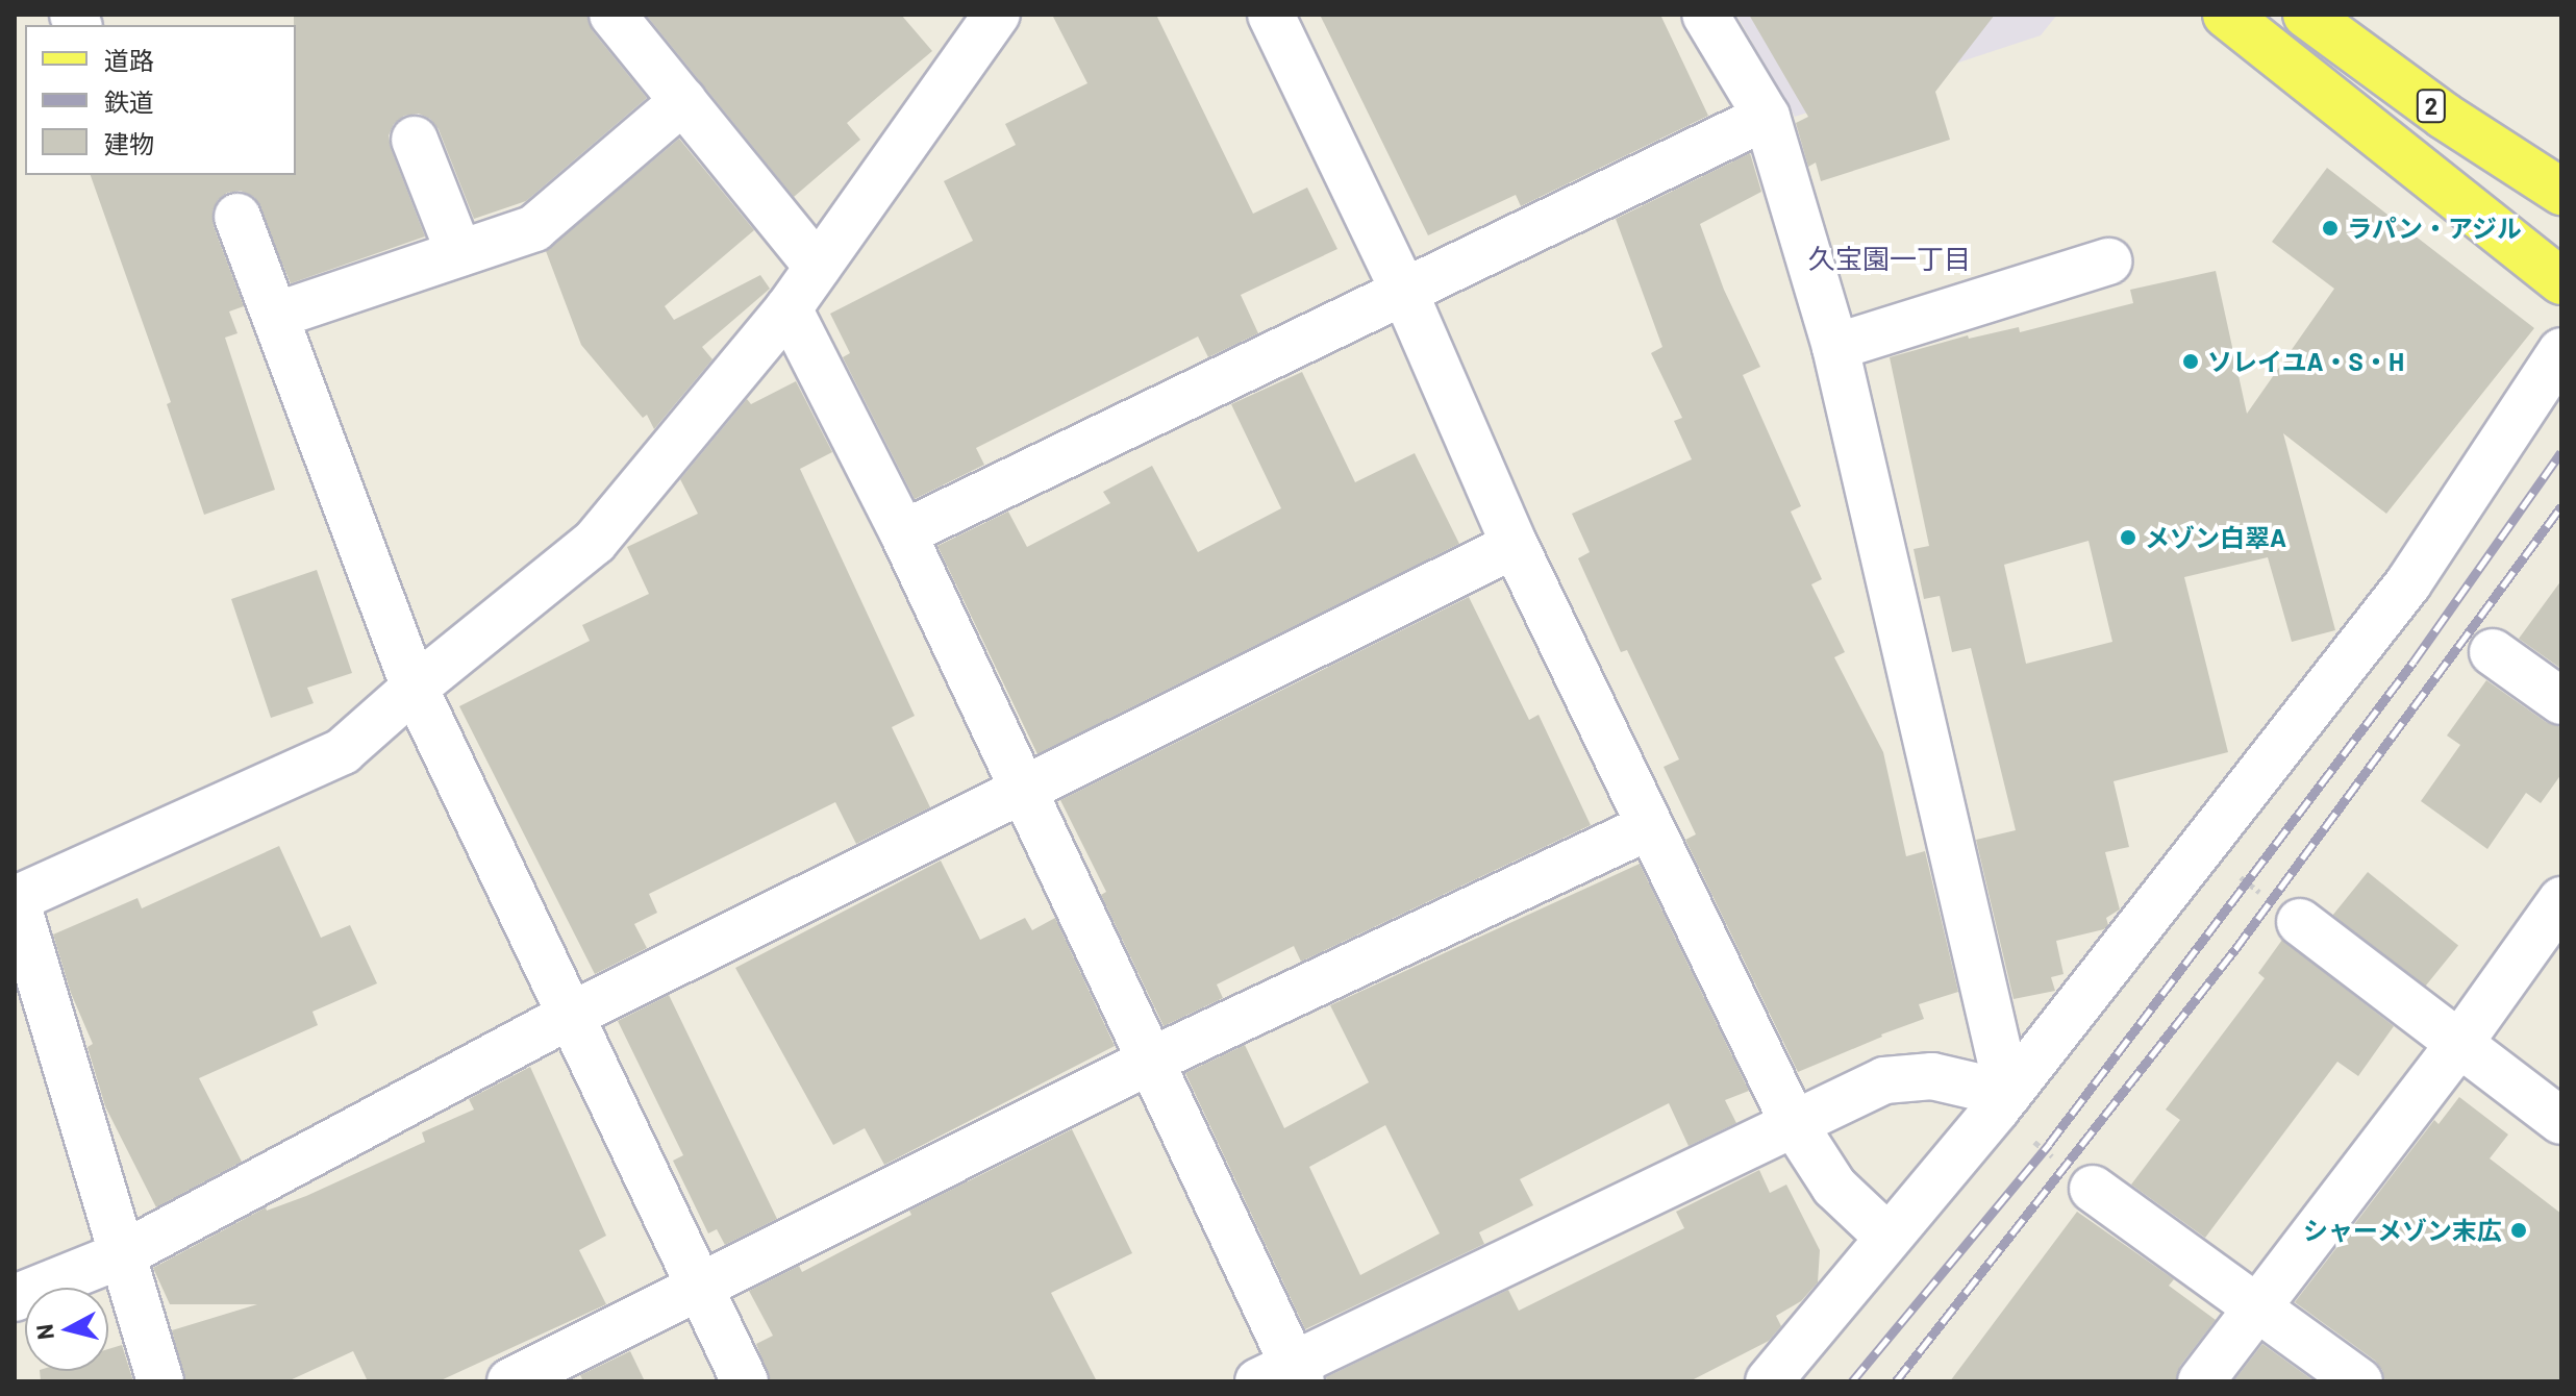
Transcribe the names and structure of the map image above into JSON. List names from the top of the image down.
{
  "streets": {
    "main road": ["2"]
  },
  "districts": ["久宝園一丁目"],
  "places": [
    "ラパン・アジル",
    "ソレイユA・S・H",
    "メゾン白翠A",
    "シャーメゾン末広"
  ],
  "legend": ["道路", "鉄道", "建物"],
  "north": "left"
}
